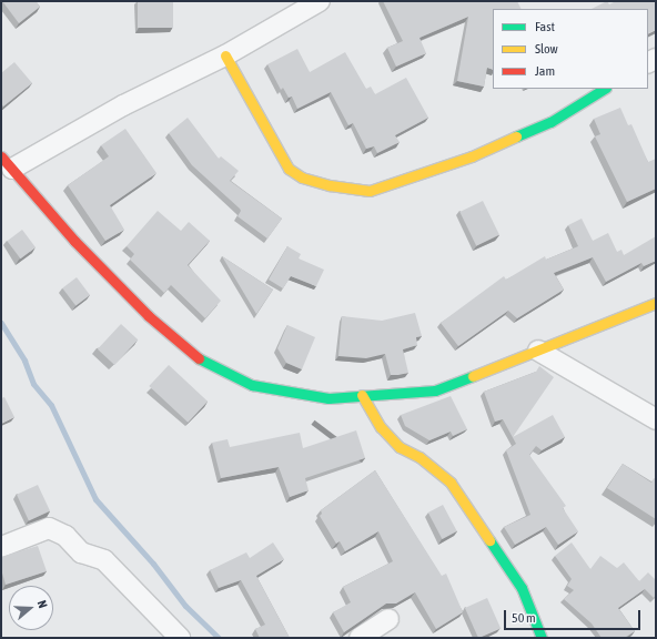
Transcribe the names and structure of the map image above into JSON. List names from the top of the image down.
{
  "legend": ["Fast", "Slow", "Jam"],
  "scale_bar": "50 m",
  "north": "right"
}
